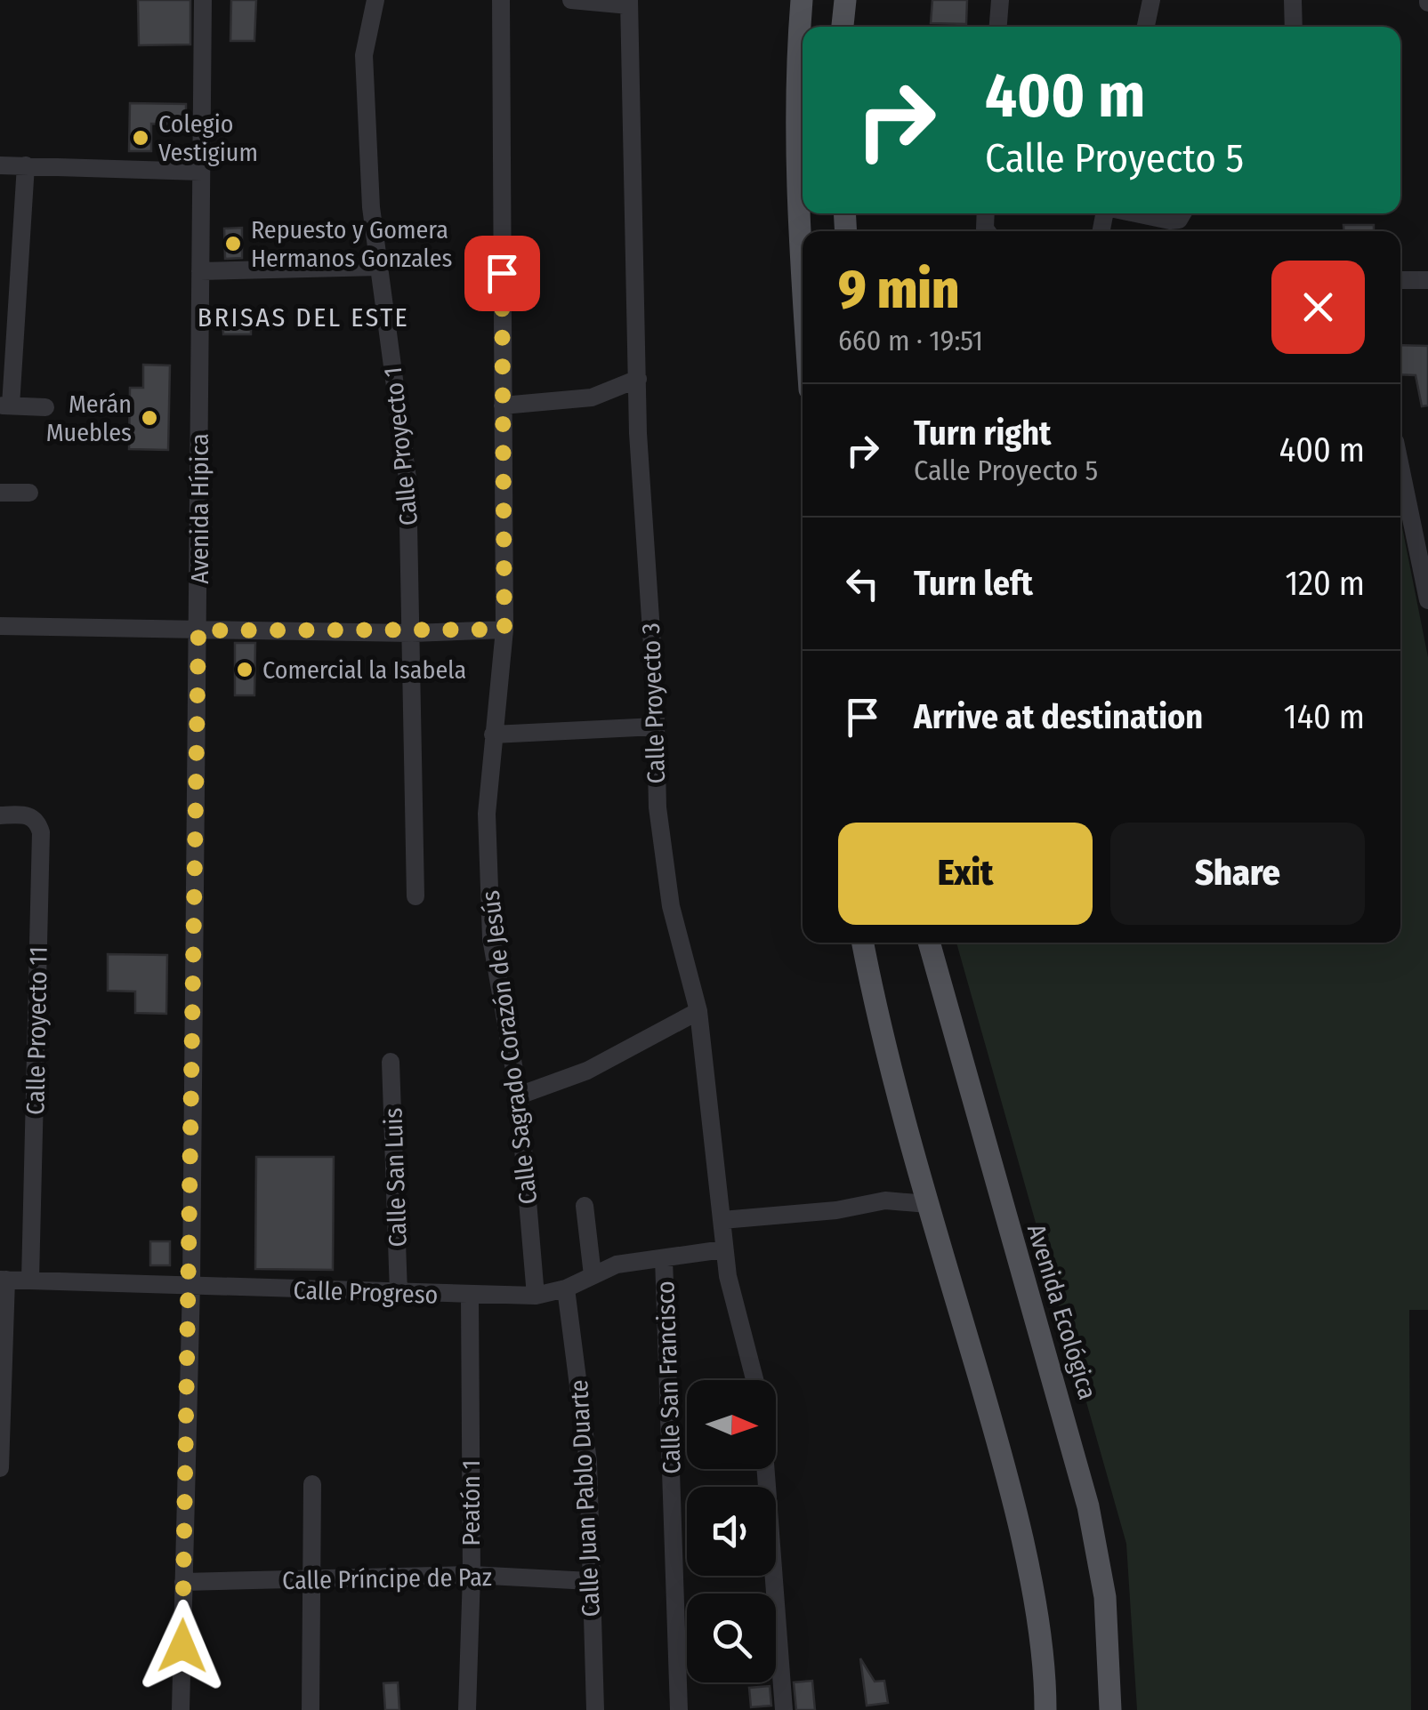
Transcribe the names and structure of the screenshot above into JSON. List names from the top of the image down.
{
  "streets": {
    "main road": ["Avenida Ecológica"],
    "street": [
      "Calle Proyecto 1",
      "Avenida Hípica",
      "Calle Proyecto 3",
      "Calle Proyecto 11",
      "Calle Sagrado Corazón de Jesús",
      "Calle San Luis",
      "Calle Progreso",
      "Calle San Francisco",
      "Calle Juan Pablo Duarte",
      "Peatón 1",
      "Calle Príncipe de Paz"
    ]
  },
  "crossings": [
    ["Avenida Hípica", "Calle Progreso"],
    ["Avenida Hípica", "Calle Príncipe de Paz"],
    ["Calle Proyecto 3", "Calle Progreso"],
    ["Calle Proyecto 11", "Calle Progreso"],
    ["Calle Sagrado Corazón de Jesús", "Calle Progreso"],
    ["Calle San Luis", "Calle Progreso"],
    ["Calle Progreso", "Calle San Francisco"],
    ["Calle Progreso", "Calle Juan Pablo Duarte"],
    ["Calle Progreso", "Peatón 1"],
    ["Calle Juan Pablo Duarte", "Calle Príncipe de Paz"],
    ["Peatón 1", "Calle Príncipe de Paz"]
  ],
  "districts": ["BRISAS DEL ESTE"],
  "places": [
    "Colegio Vestigium",
    "Repuesto y Gomera Hermanos Gonzales",
    "Merán Muebles",
    "Comercial la Isabela"
  ],
  "north": "right",
  "page": {
    "turn": ["400 m", "Calle Proyecto 5"],
    "heading": ["9 min", "660 m · 19:51"],
    "list": [
      {
        "name": "Turn right",
        "note": "Calle Proyecto 5",
        "value": "400 m"
      },
      {
        "name": "Turn left",
        "value": "120 m"
      },
      {
        "name": "Arrive at destination",
        "value": "140 m"
      }
    ],
    "buttons": ["Exit", "Share"]
  }
}
